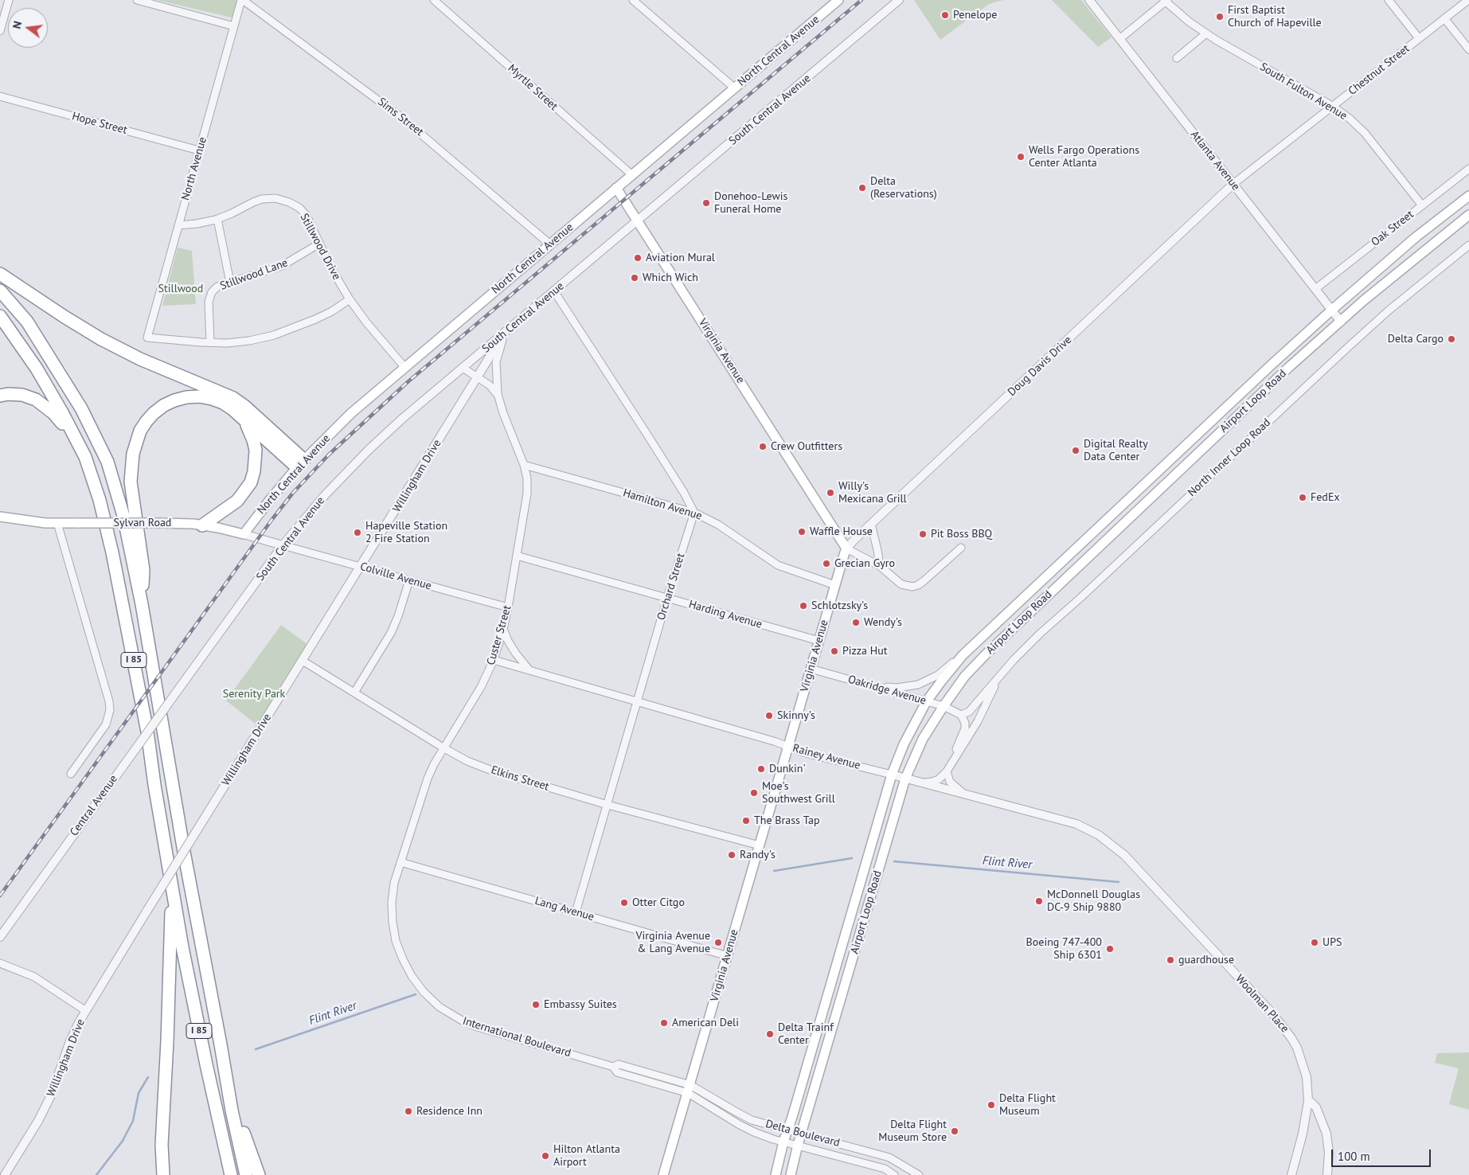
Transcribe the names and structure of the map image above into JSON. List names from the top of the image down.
{
  "streets": {
    "highway": ["I 85"],
    "main road": [
      "North Central Avenue",
      "Virginia Avenue",
      "Airport Loop Road",
      "Sylvan Road"
    ],
    "street": [
      "Chestnut Street",
      "Myrtle Street",
      "South Fulton Avenue",
      "South Central Avenue",
      "Sims Street",
      "Hope Street",
      "Atlanta Avenue",
      "North Avenue",
      "Oak Street",
      "Stillwood Drive",
      "Stillwood Lane",
      "Doug Davis Drive",
      "North Inner Loop Road",
      "Willingham Drive",
      "Hamilton Avenue",
      "Colville Avenue",
      "Orchard Street",
      "Harding Avenue",
      "Custer Street",
      "Oakridge Avenue",
      "Rainey Avenue",
      "Elkins Street",
      "Central Avenue",
      "Lang Avenue",
      "Woolman Place",
      "International Boulevard",
      "Delta Boulevard"
    ]
  },
  "crossings": [
    ["North Central Avenue", "Myrtle Street"],
    ["North Central Avenue", "Sims Street"],
    ["North Central Avenue", "Stillwood Drive"],
    ["North Central Avenue", "Virginia Avenue"],
    ["North Central Avenue", "Sylvan Road"],
    ["Chestnut Street", "South Fulton Avenue"],
    ["Chestnut Street", "Atlanta Avenue"],
    ["Chestnut Street", "Doug Davis Drive"],
    ["South Fulton Avenue", "Oak Street"],
    ["South Central Avenue", "Virginia Avenue"],
    ["South Central Avenue", "Willingham Drive"],
    ["South Central Avenue", "Sylvan Road"],
    ["South Central Avenue", "Colville Avenue"],
    ["South Central Avenue", "Custer Street"],
    ["South Central Avenue", "Central Avenue"],
    ["Sims Street", "North Avenue"],
    ["Hope Street", "North Avenue"],
    ["Atlanta Avenue", "Oak Street"],
    ["Atlanta Avenue", "Doug Davis Drive"],
    ["Atlanta Avenue", "Airport Loop Road"],
    ["North Avenue", "Stillwood Drive"],
    ["North Avenue", "Stillwood Lane"],
    ["Stillwood Drive", "Stillwood Lane"],
    ["Virginia Avenue", "Doug Davis Drive"],
    ["Virginia Avenue", "Hamilton Avenue"],
    ["Virginia Avenue", "Harding Avenue"],
    ["Virginia Avenue", "Oakridge Avenue"],
    ["Virginia Avenue", "Rainey Avenue"],
    ["Virginia Avenue", "Elkins Street"],
    ["Virginia Avenue", "Lang Avenue"],
    ["Virginia Avenue", "International Boulevard"],
    ["Virginia Avenue", "Delta Boulevard"],
    ["Airport Loop Road", "Oakridge Avenue"],
    ["Airport Loop Road", "Rainey Avenue"],
    ["Airport Loop Road", "Delta Boulevard"],
    ["North Inner Loop Road", "Oakridge Avenue"],
    ["North Inner Loop Road", "Rainey Avenue"],
    ["Willingham Drive", "Colville Avenue"],
    ["Willingham Drive", "Custer Street"],
    ["Willingham Drive", "Elkins Street"],
    ["Hamilton Avenue", "Orchard Street"],
    ["Hamilton Avenue", "Custer Street"],
    ["Sylvan Road", "Colville Avenue"],
    ["Colville Avenue", "Custer Street"],
    ["Orchard Street", "Harding Avenue"],
    ["Orchard Street", "Rainey Avenue"],
    ["Orchard Street", "Elkins Street"],
    ["Orchard Street", "Lang Avenue"],
    ["Harding Avenue", "Custer Street"],
    ["Custer Street", "Rainey Avenue"],
    ["Custer Street", "Elkins Street"],
    ["Custer Street", "Lang Avenue"],
    ["Custer Street", "International Boulevard"],
    ["Rainey Avenue", "Woolman Place"],
    ["Lang Avenue", "International Boulevard"],
    ["International Boulevard", "Delta Boulevard"]
  ],
  "water": ["Flint River"],
  "parks": ["Stillwood", "Serenity Park"],
  "places": [
    "Penelope",
    "First Baptist Church of Hapeville",
    "Wells Fargo Operations Center Atlanta",
    "Delta (Reservations)",
    "Donehoo-Lewis Funeral Home",
    "Aviation Mural",
    "Which Wich",
    "Delta Cargo",
    "Crew Outfitters",
    "Digital Realty Data Center",
    "Willy's Mexicana Grill",
    "FedEx",
    "Waffle House",
    "Hapeville Station 2 Fire Station",
    "Pit Boss BBQ",
    "Grecian Gyro",
    "Schlotzsky's",
    "Wendy's",
    "Pizza Hut",
    "Skinny's",
    "Dunkin'",
    "Moe's Southwest Grill",
    "The Brass Tap",
    "Randy's",
    "McDonnell Douglas DC-9 Ship 9880",
    "Otter Citgo",
    "Virginia Avenue & Lang Avenue",
    "UPS",
    "Boeing 747-400 Ship 6301",
    "guardhouse",
    "Embassy Suites",
    "American Deli",
    "Delta Trainf Center",
    "Delta Flight Museum",
    "Residence Inn",
    "Delta Flight Museum Store",
    "Hilton Atlanta Airport"
  ],
  "scale_bar": "100 m",
  "north": "left"
}
